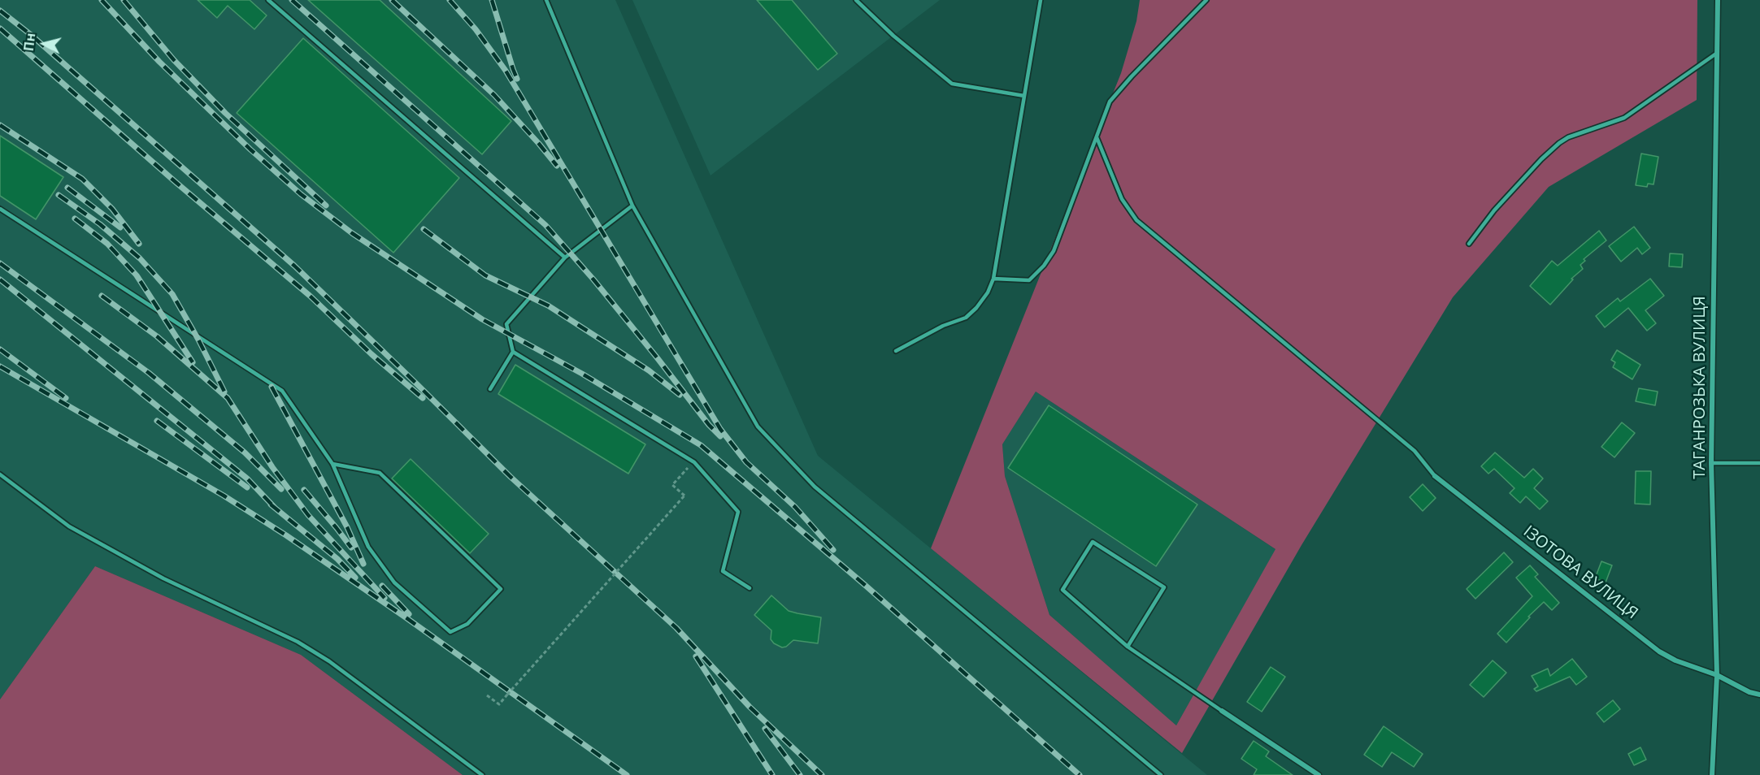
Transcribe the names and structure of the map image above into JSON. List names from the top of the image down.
{
  "streets": {
    "street": ["ТАГАНРОЗЬКА ВУЛИЦЯ", "ІЗОТОВА ВУЛИЦЯ"]
  },
  "crossings": [
    ["ТАГАНРОЗЬКА ВУЛИЦЯ", "ІЗОТОВА ВУЛИЦЯ"]
  ],
  "north": "left"
}
